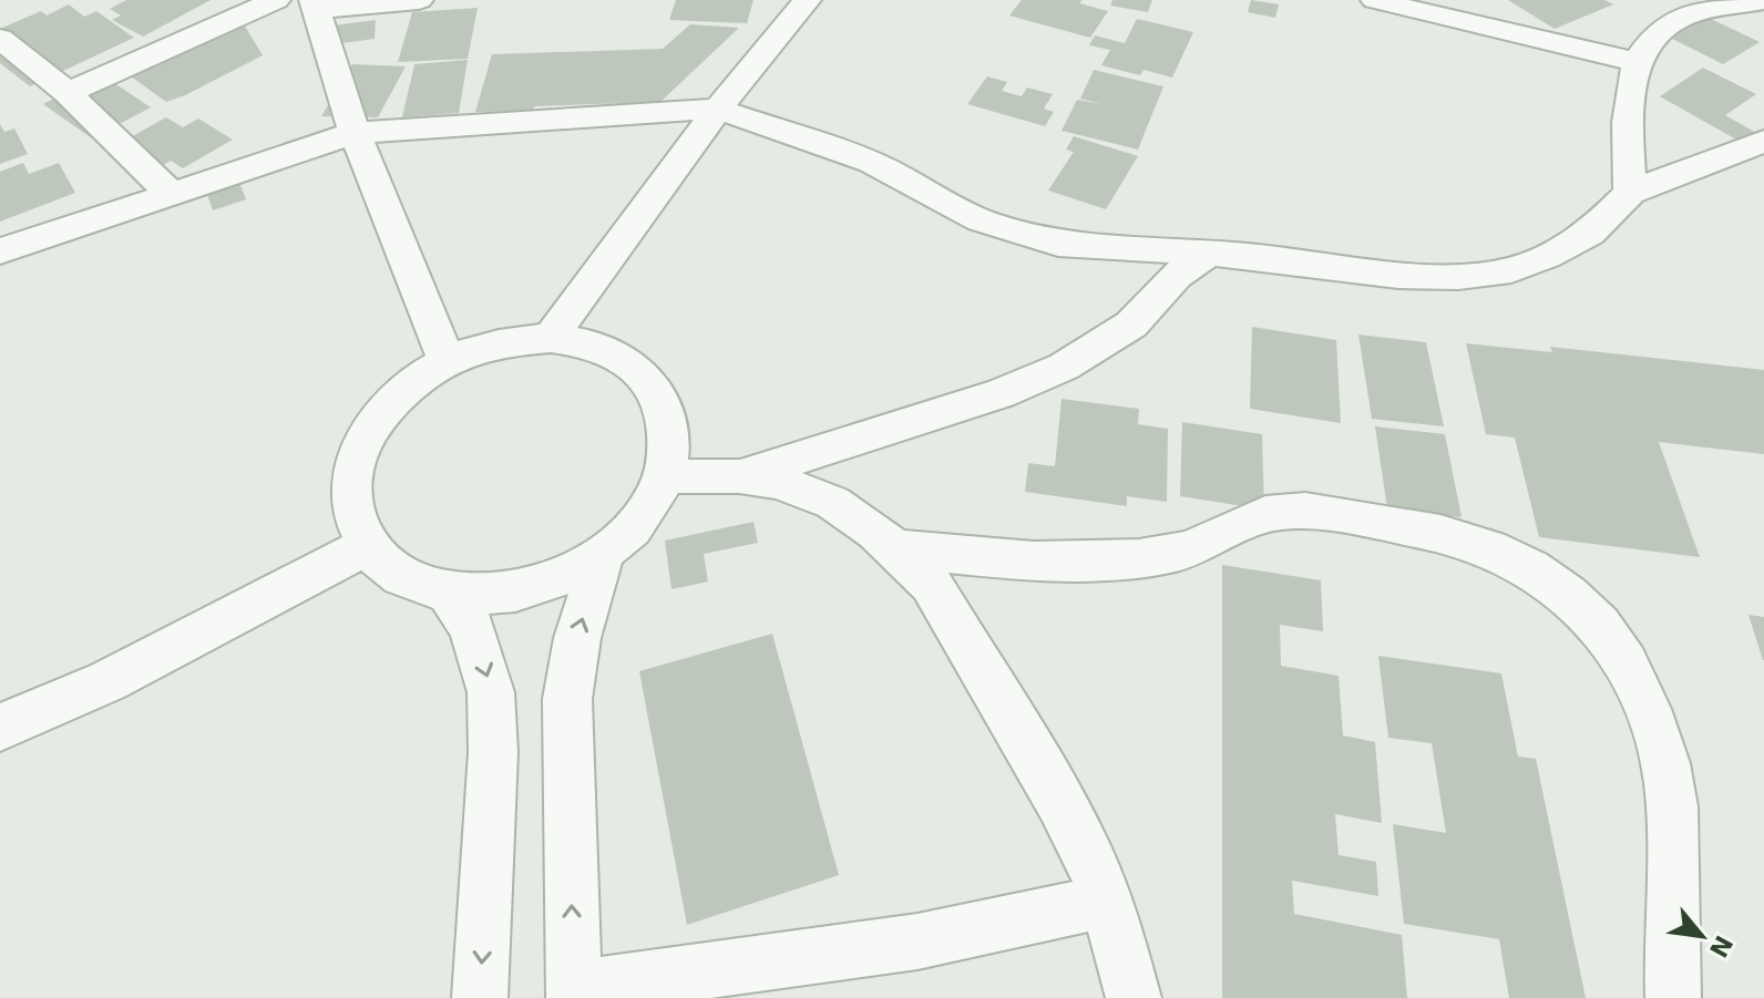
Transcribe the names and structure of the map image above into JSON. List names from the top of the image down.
{
  "north": "bottom right"
}
